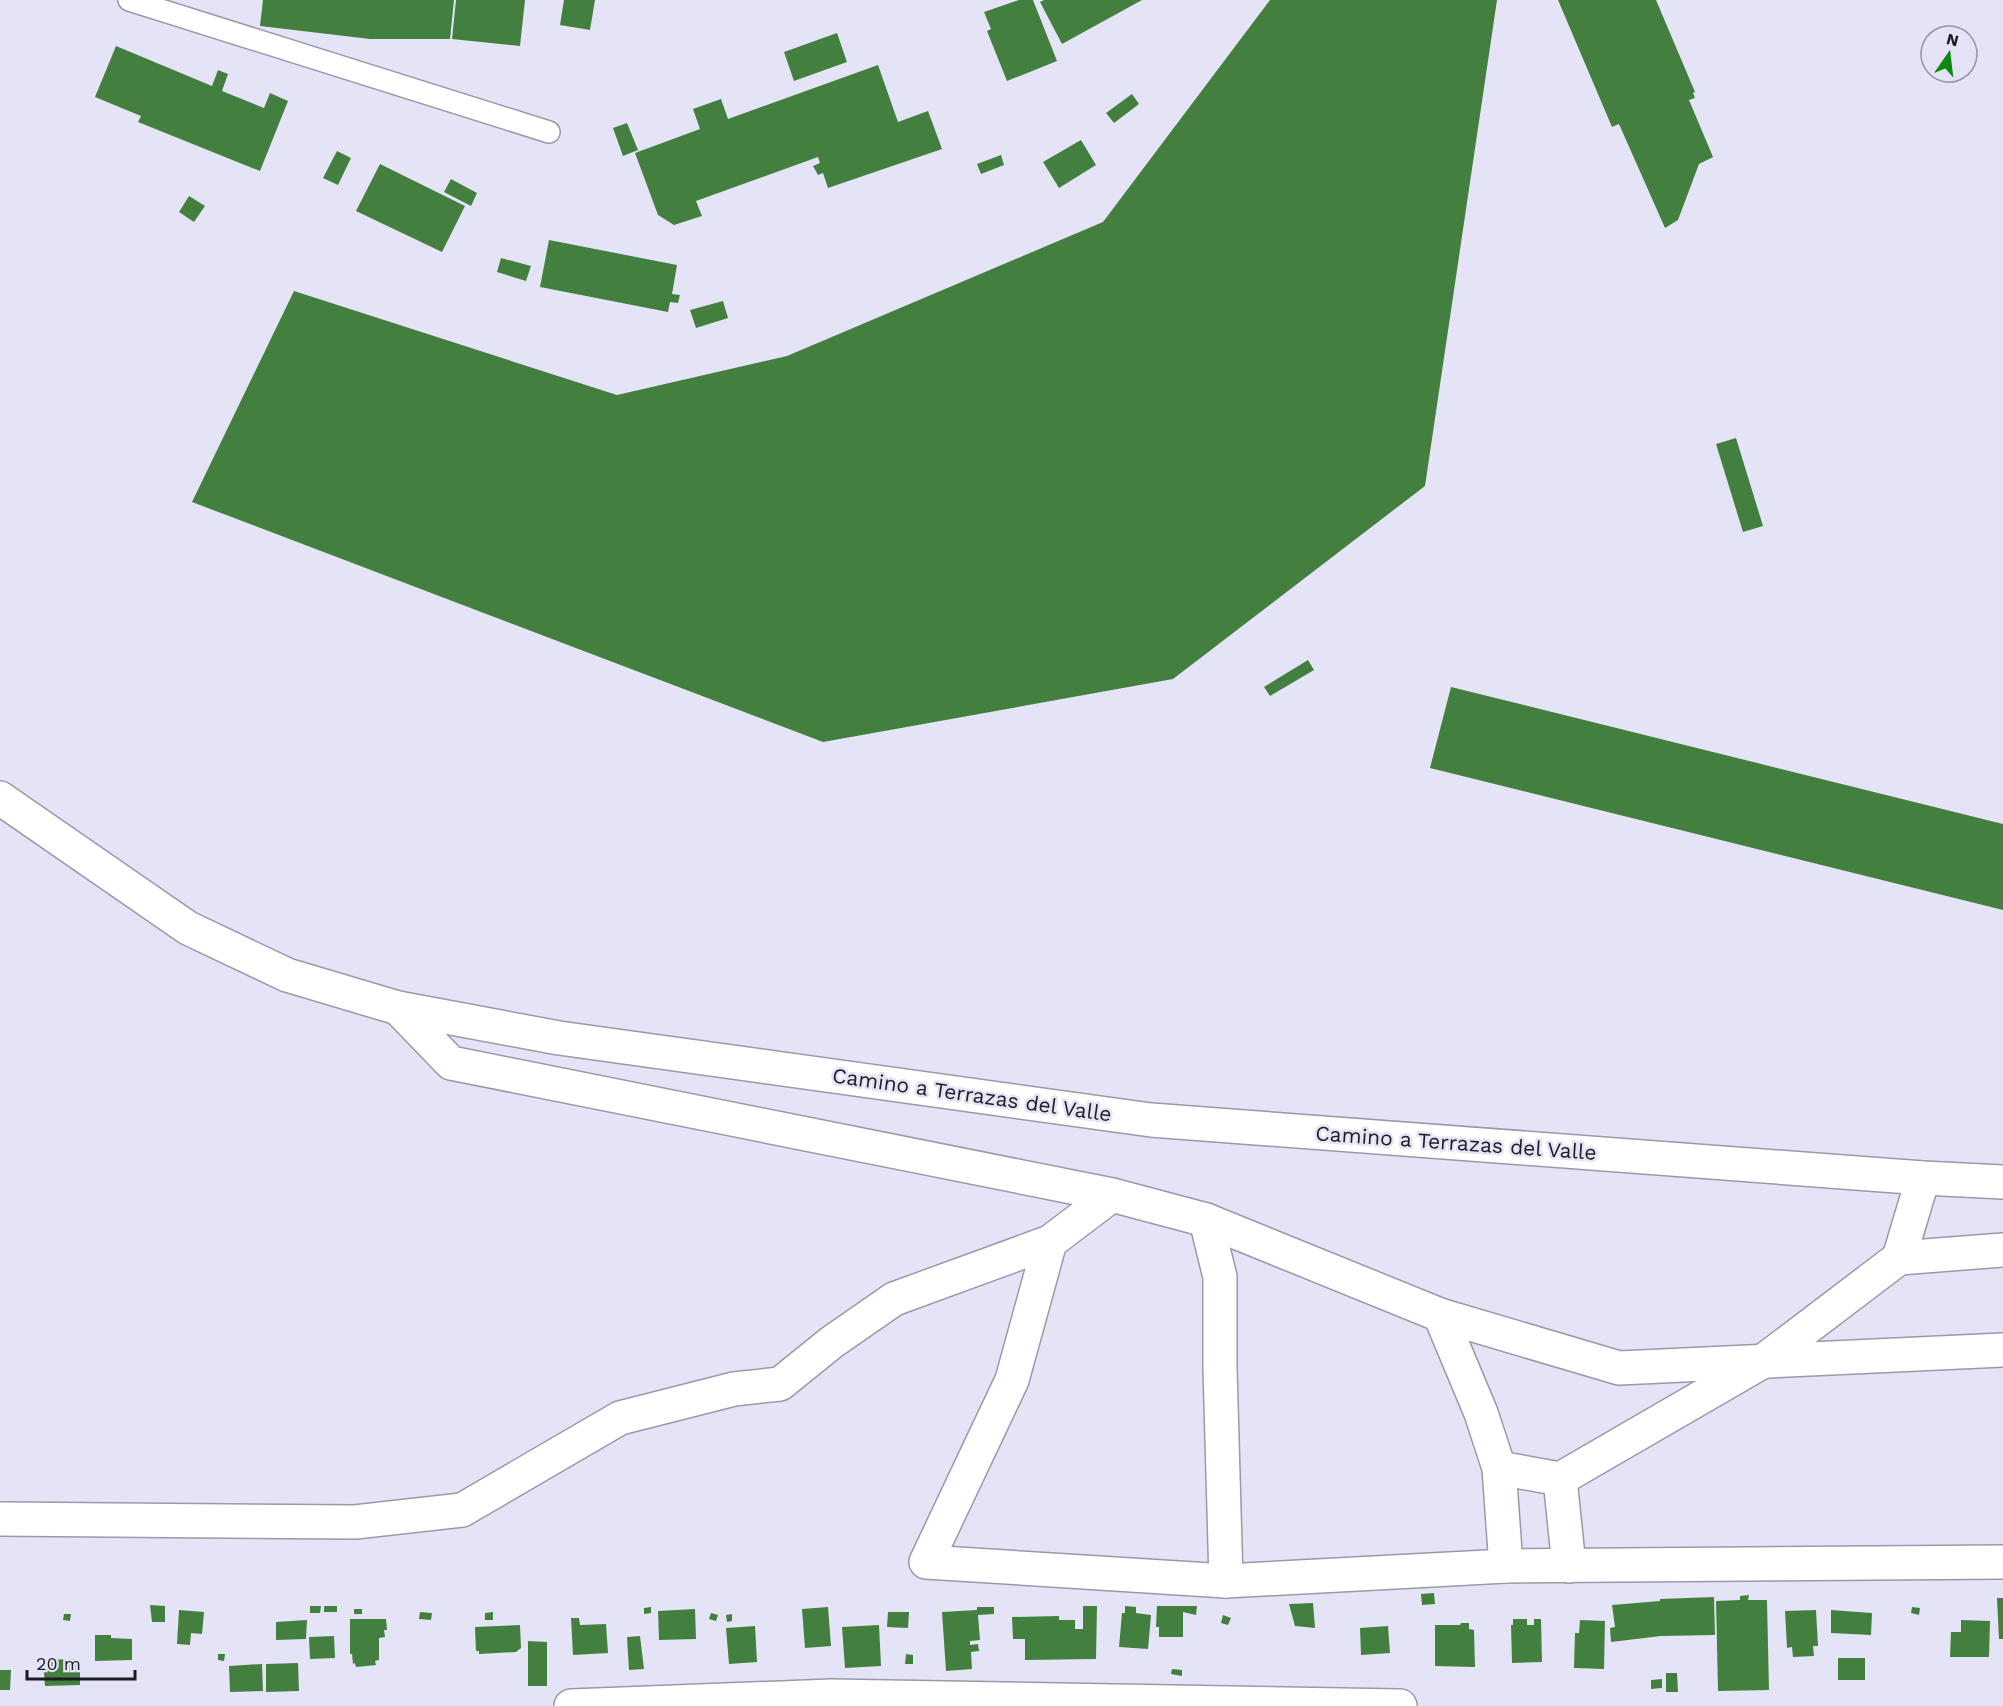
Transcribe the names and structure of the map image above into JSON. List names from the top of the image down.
{
  "streets": {
    "street": ["Camino a Terrazas del Valle"]
  },
  "scale_bar": "20 m",
  "north": "top"
}
